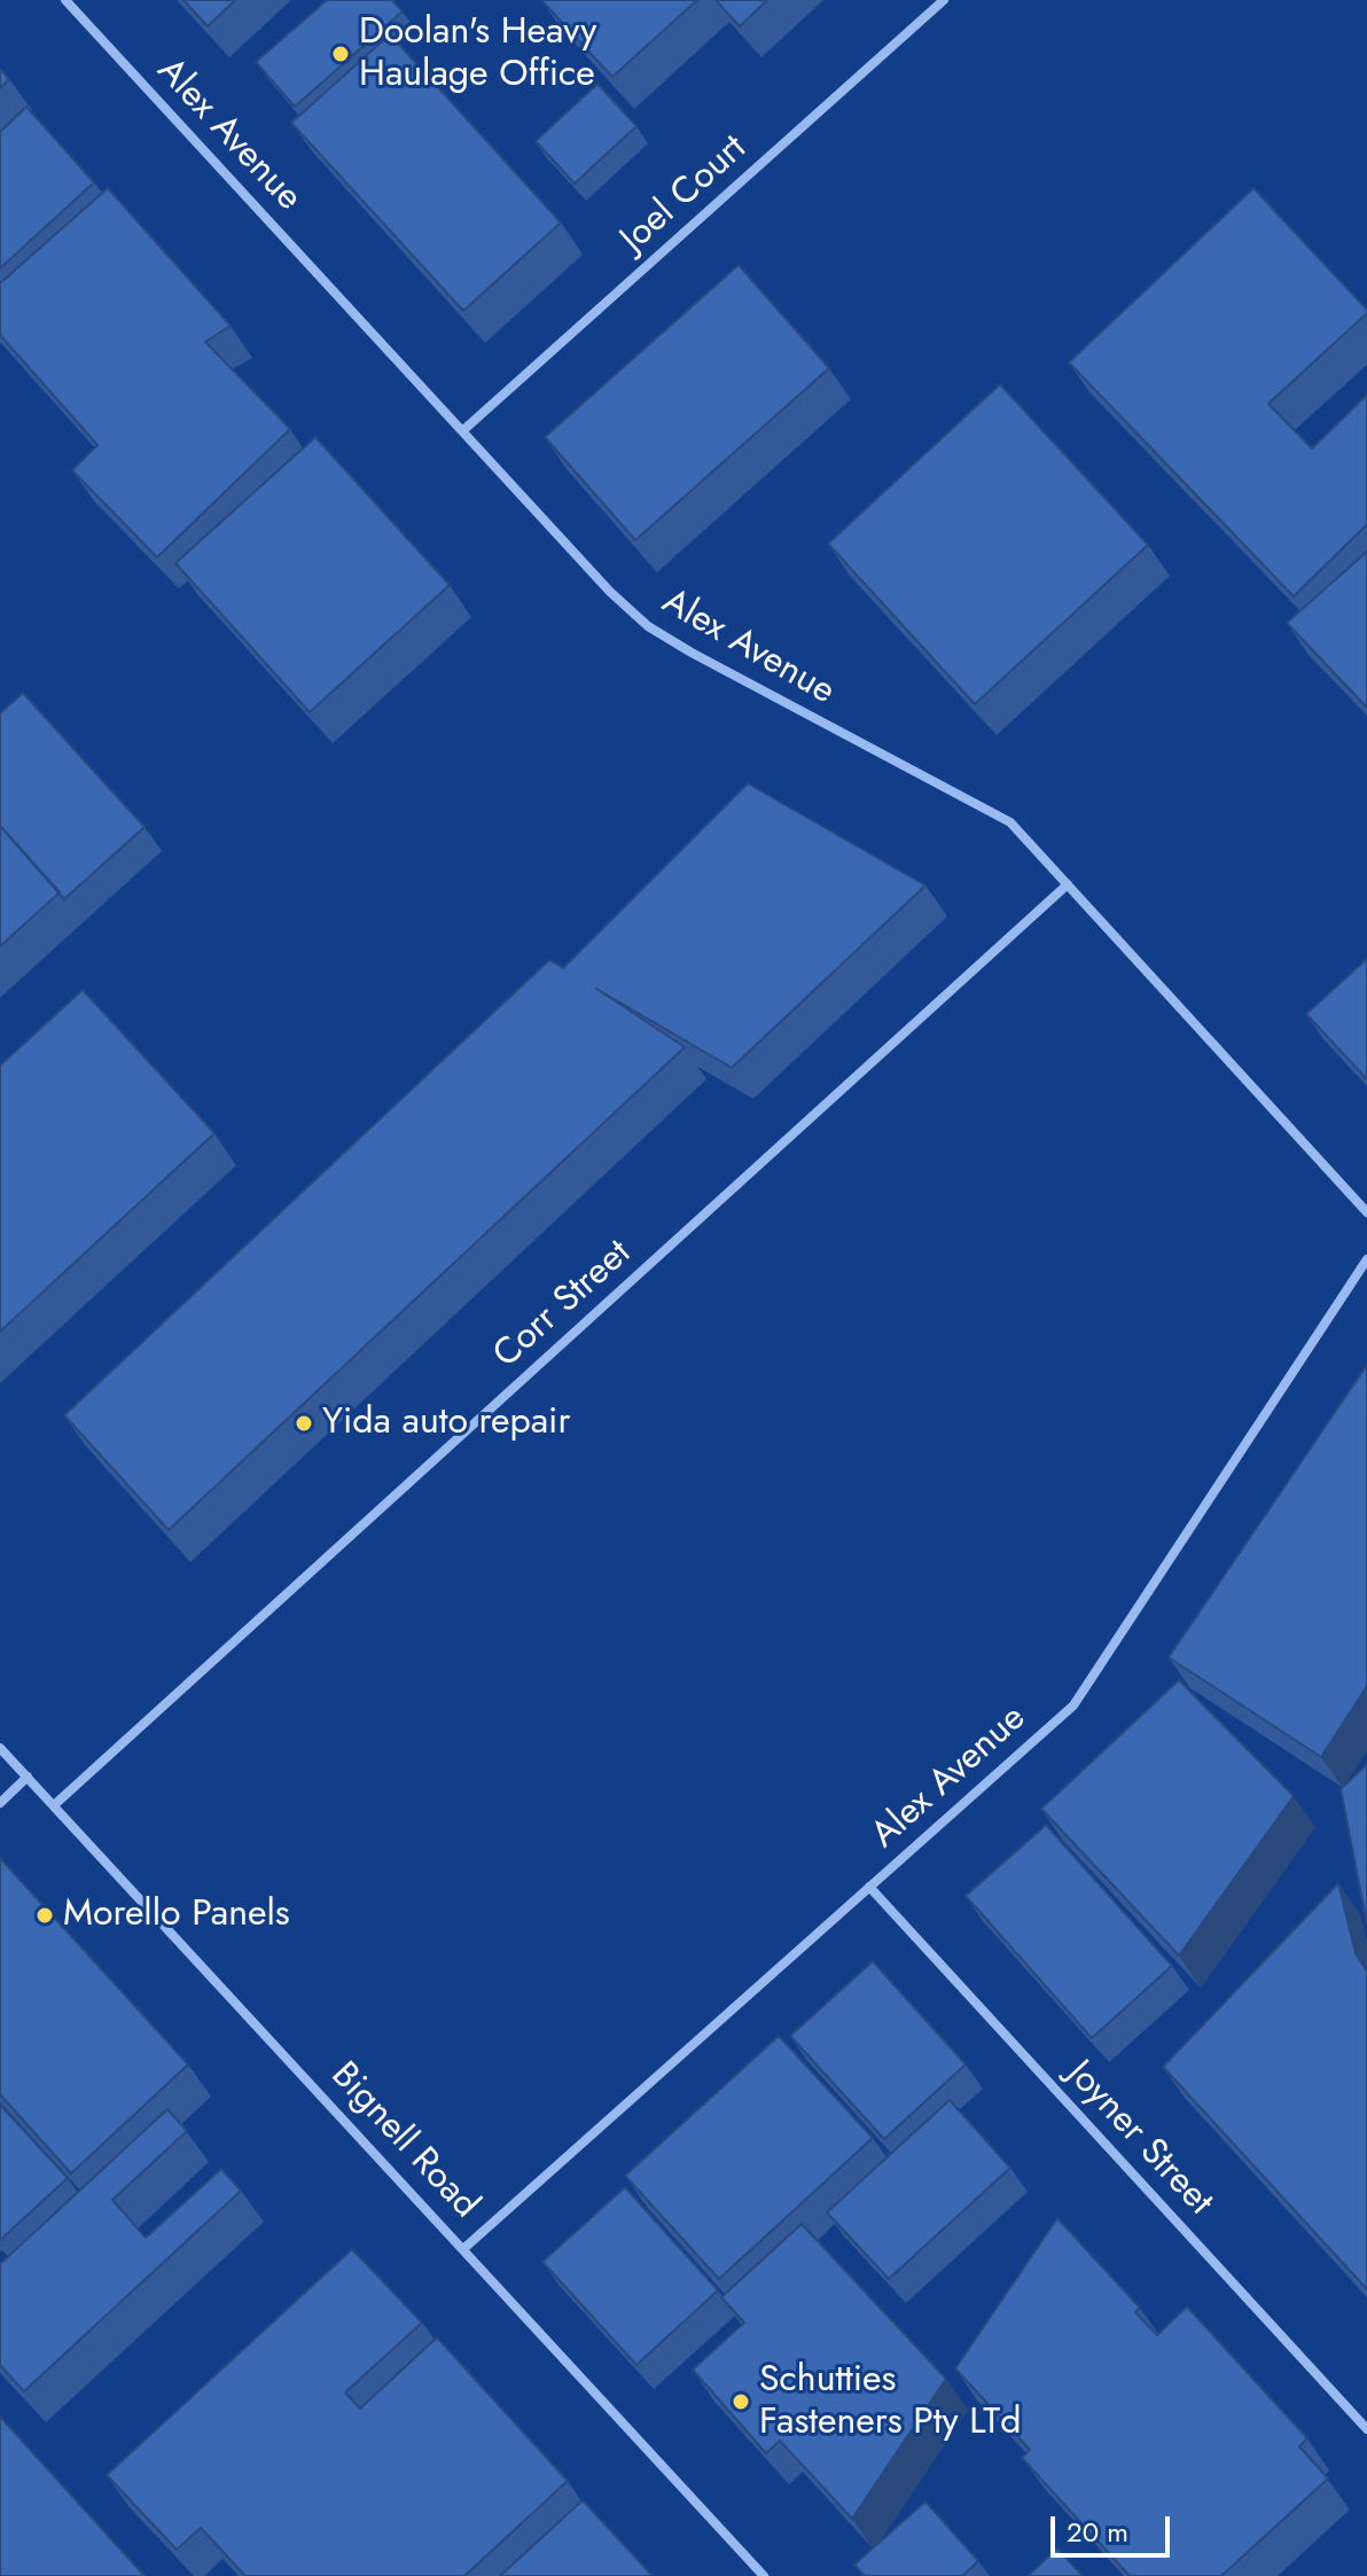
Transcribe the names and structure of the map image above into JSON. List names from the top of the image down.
{
  "streets": {
    "street": [
      "Alex Avenue",
      "Joel Court",
      "Corr Street",
      "Joyner Street",
      "Bignell Road"
    ]
  },
  "crossings": [
    ["Alex Avenue", "Joel Court"],
    ["Alex Avenue", "Corr Street"],
    ["Alex Avenue", "Joyner Street"],
    ["Alex Avenue", "Bignell Road"],
    ["Corr Street", "Bignell Road"]
  ],
  "places": [
    "Doolan's Heavy Haulage Office",
    "Yida auto repair",
    "Morello Panels",
    "Schutties Fasteners Pty LTd"
  ],
  "scale_bar": "20 m"
}
